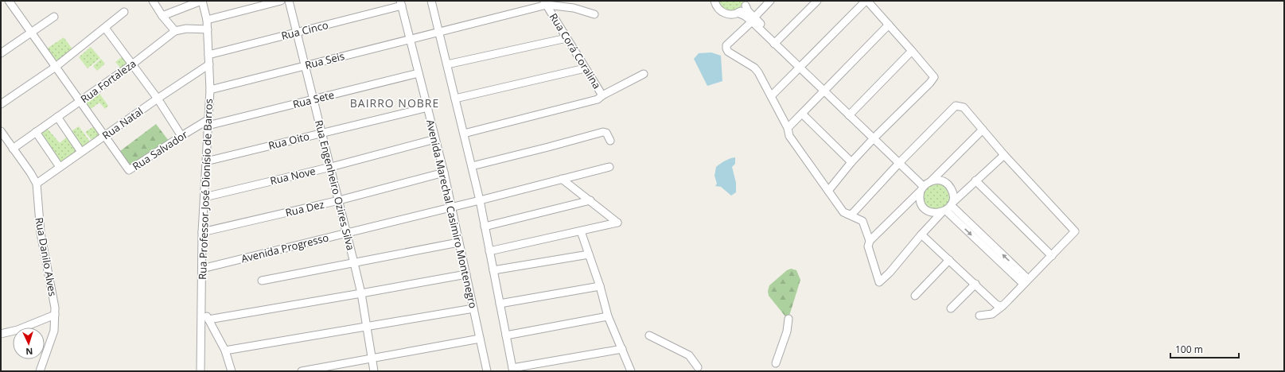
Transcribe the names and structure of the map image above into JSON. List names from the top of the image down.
{
  "streets": {
    "street": [
      "Rua Cinco",
      "Rua Corá Coralina",
      "Rua Seis",
      "Rua Fortaleza",
      "Rua Sete",
      "Rua Natal",
      "Rua Oito",
      "Rua Salvador",
      "Rua Nove",
      "Rua Engenheiro Ozires Silva",
      "Rua Professor José Dionísio de Barros",
      "Rua Dez",
      "Avenida Marechal Casimiro Montenegro",
      "Avenida Progresso",
      "Rua Danilo Alves"
    ]
  },
  "crossings": [
    ["Rua Cinco", "Rua Engenheiro Ozires Silva"],
    ["Rua Cinco", "Rua Professor José Dionísio de Barros"],
    ["Rua Cinco", "Avenida Marechal Casimiro Montenegro"],
    ["Rua Corá Coralina", "Rua Seis"],
    ["Rua Seis", "Rua Engenheiro Ozires Silva"],
    ["Rua Seis", "Rua Professor José Dionísio de Barros"],
    ["Rua Seis", "Avenida Marechal Casimiro Montenegro"],
    ["Rua Fortaleza", "Rua Professor José Dionísio de Barros"],
    ["Rua Fortaleza", "Rua Danilo Alves"],
    ["Rua Sete", "Rua Salvador"],
    ["Rua Sete", "Rua Engenheiro Ozires Silva"],
    ["Rua Sete", "Rua Professor José Dionísio de Barros"],
    ["Rua Sete", "Avenida Marechal Casimiro Montenegro"],
    ["Rua Natal", "Rua Salvador"],
    ["Rua Natal", "Rua Professor José Dionísio de Barros"],
    ["Rua Natal", "Rua Danilo Alves"],
    ["Rua Oito", "Rua Engenheiro Ozires Silva"],
    ["Rua Oito", "Rua Professor José Dionísio de Barros"],
    ["Rua Oito", "Avenida Marechal Casimiro Montenegro"],
    ["Rua Salvador", "Rua Professor José Dionísio de Barros"],
    ["Rua Nove", "Rua Engenheiro Ozires Silva"],
    ["Rua Nove", "Rua Professor José Dionísio de Barros"],
    ["Rua Nove", "Avenida Marechal Casimiro Montenegro"],
    ["Rua Engenheiro Ozires Silva", "Rua Dez"],
    ["Rua Engenheiro Ozires Silva", "Avenida Progresso"],
    ["Rua Professor José Dionísio de Barros", "Rua Dez"],
    ["Rua Professor José Dionísio de Barros", "Avenida Progresso"],
    ["Rua Dez", "Avenida Marechal Casimiro Montenegro"],
    ["Avenida Marechal Casimiro Montenegro", "Avenida Progresso"]
  ],
  "districts": ["BAIRRO NOBRE"],
  "scale_bar": "100 m",
  "north": "bottom"
}
